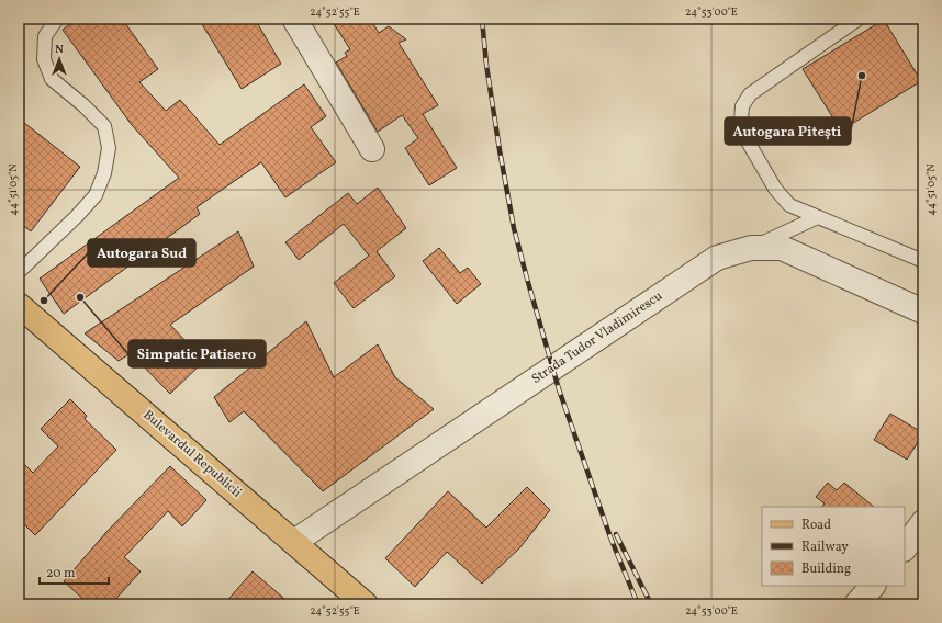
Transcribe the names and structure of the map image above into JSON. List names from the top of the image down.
{
  "streets": {
    "main road": ["Bulevardul Republicii"],
    "street": ["Strada Tudor Vladimirescu"]
  },
  "crossings": [
    ["Strada Tudor Vladimirescu", "Bulevardul Republicii"]
  ],
  "places": ["Autogara Pitești", "Simpatic Patisero", "Autogara Sud"],
  "legend": ["Road", "Railway", "Building"],
  "scale_bar": "20 m",
  "north": "top",
  "coordinates": ["24°52'55\"E", "24°53'00\"E", "44°51'05\"N"]
}
